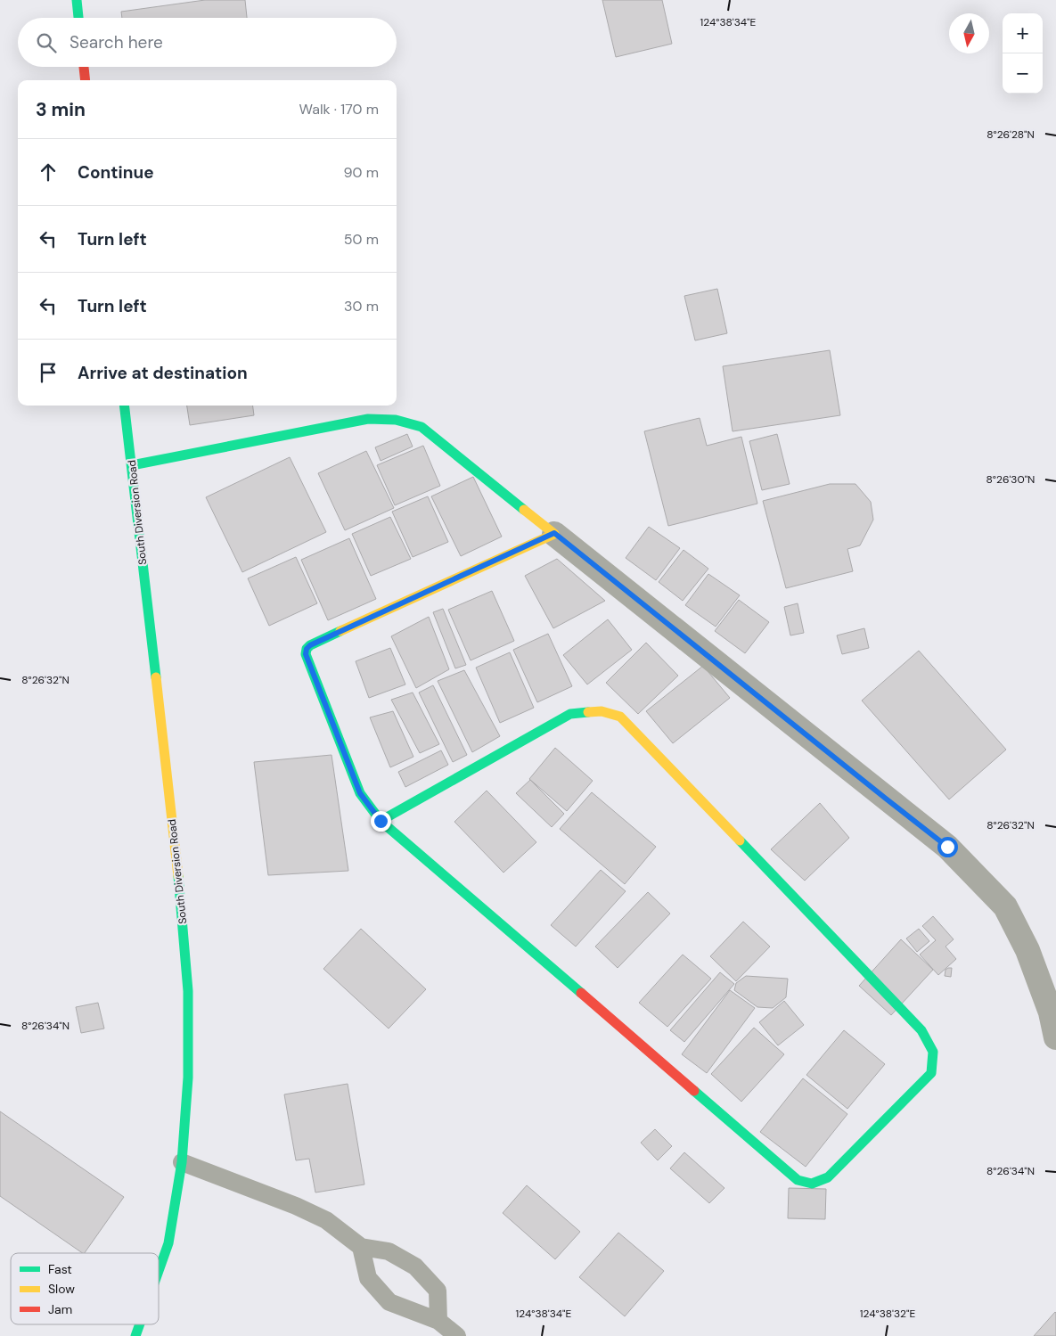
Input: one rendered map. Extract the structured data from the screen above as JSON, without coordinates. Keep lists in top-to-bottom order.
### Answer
{
  "streets": {
    "street": ["South Diversion Road"]
  },
  "legend": ["Fast", "Slow", "Jam"],
  "north": "bottom",
  "page": {
    "map_buttons": ["+", "−"],
    "search": "Search here",
    "heading": ["3 min", "Walk · 170 m"],
    "list": [
      ["Continue", "90 m"],
      ["Turn left", "50 m"],
      ["Turn left", "30 m"],
      "Arrive at destination"
    ]
  },
  "coordinates": [
    "124°38'34\"E",
    "8°26'28\"N",
    "8°26'30\"N",
    "8°26'32\"N",
    "8°26'34\"N",
    "124°38'32\"E"
  ]
}
